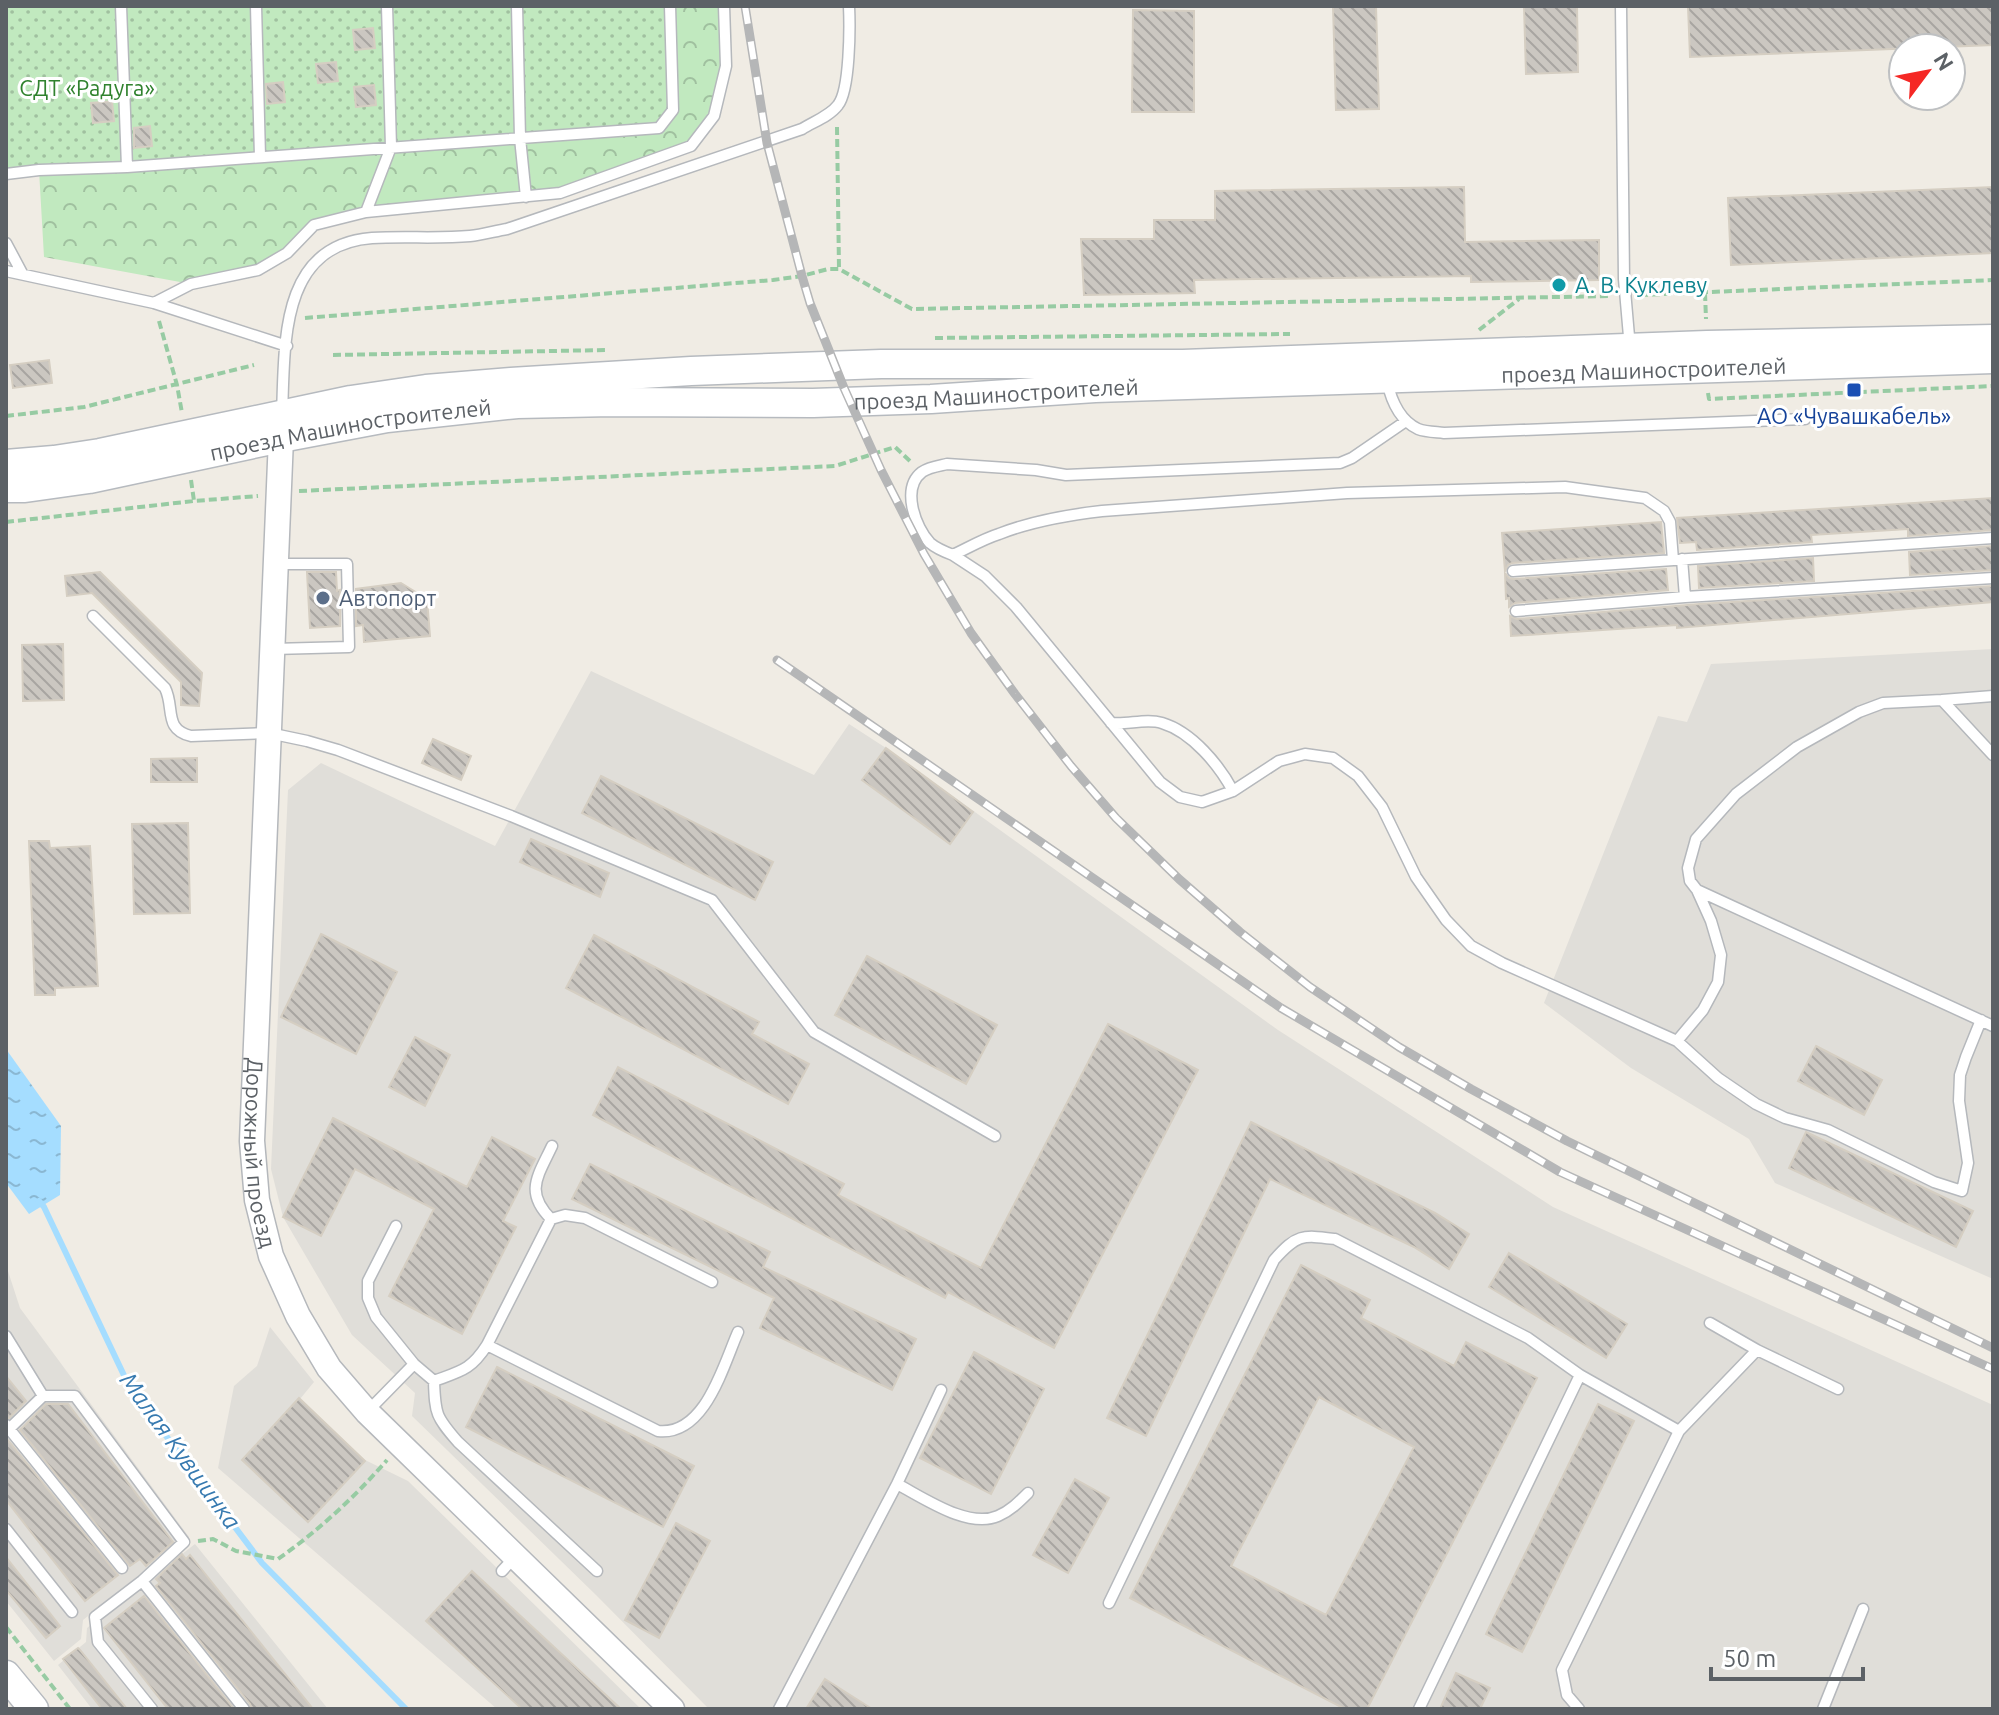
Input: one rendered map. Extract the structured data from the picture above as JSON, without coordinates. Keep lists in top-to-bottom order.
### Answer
{
  "streets": {
    "main road": ["проезд Машиностроителей"],
    "street": ["Дорожный проезд"]
  },
  "crossings": [
    ["проезд Машиностроителей", "Дорожный проезд"]
  ],
  "water": ["Малая Кувшинка"],
  "parks": ["СДТ «Радуга»"],
  "places": {
    "other": ["А. В. Куклеву", "Автопорт"],
    "transit": ["АО «Чувашкабель»"]
  },
  "scale_bar": "50 m",
  "north": "top right"
}
